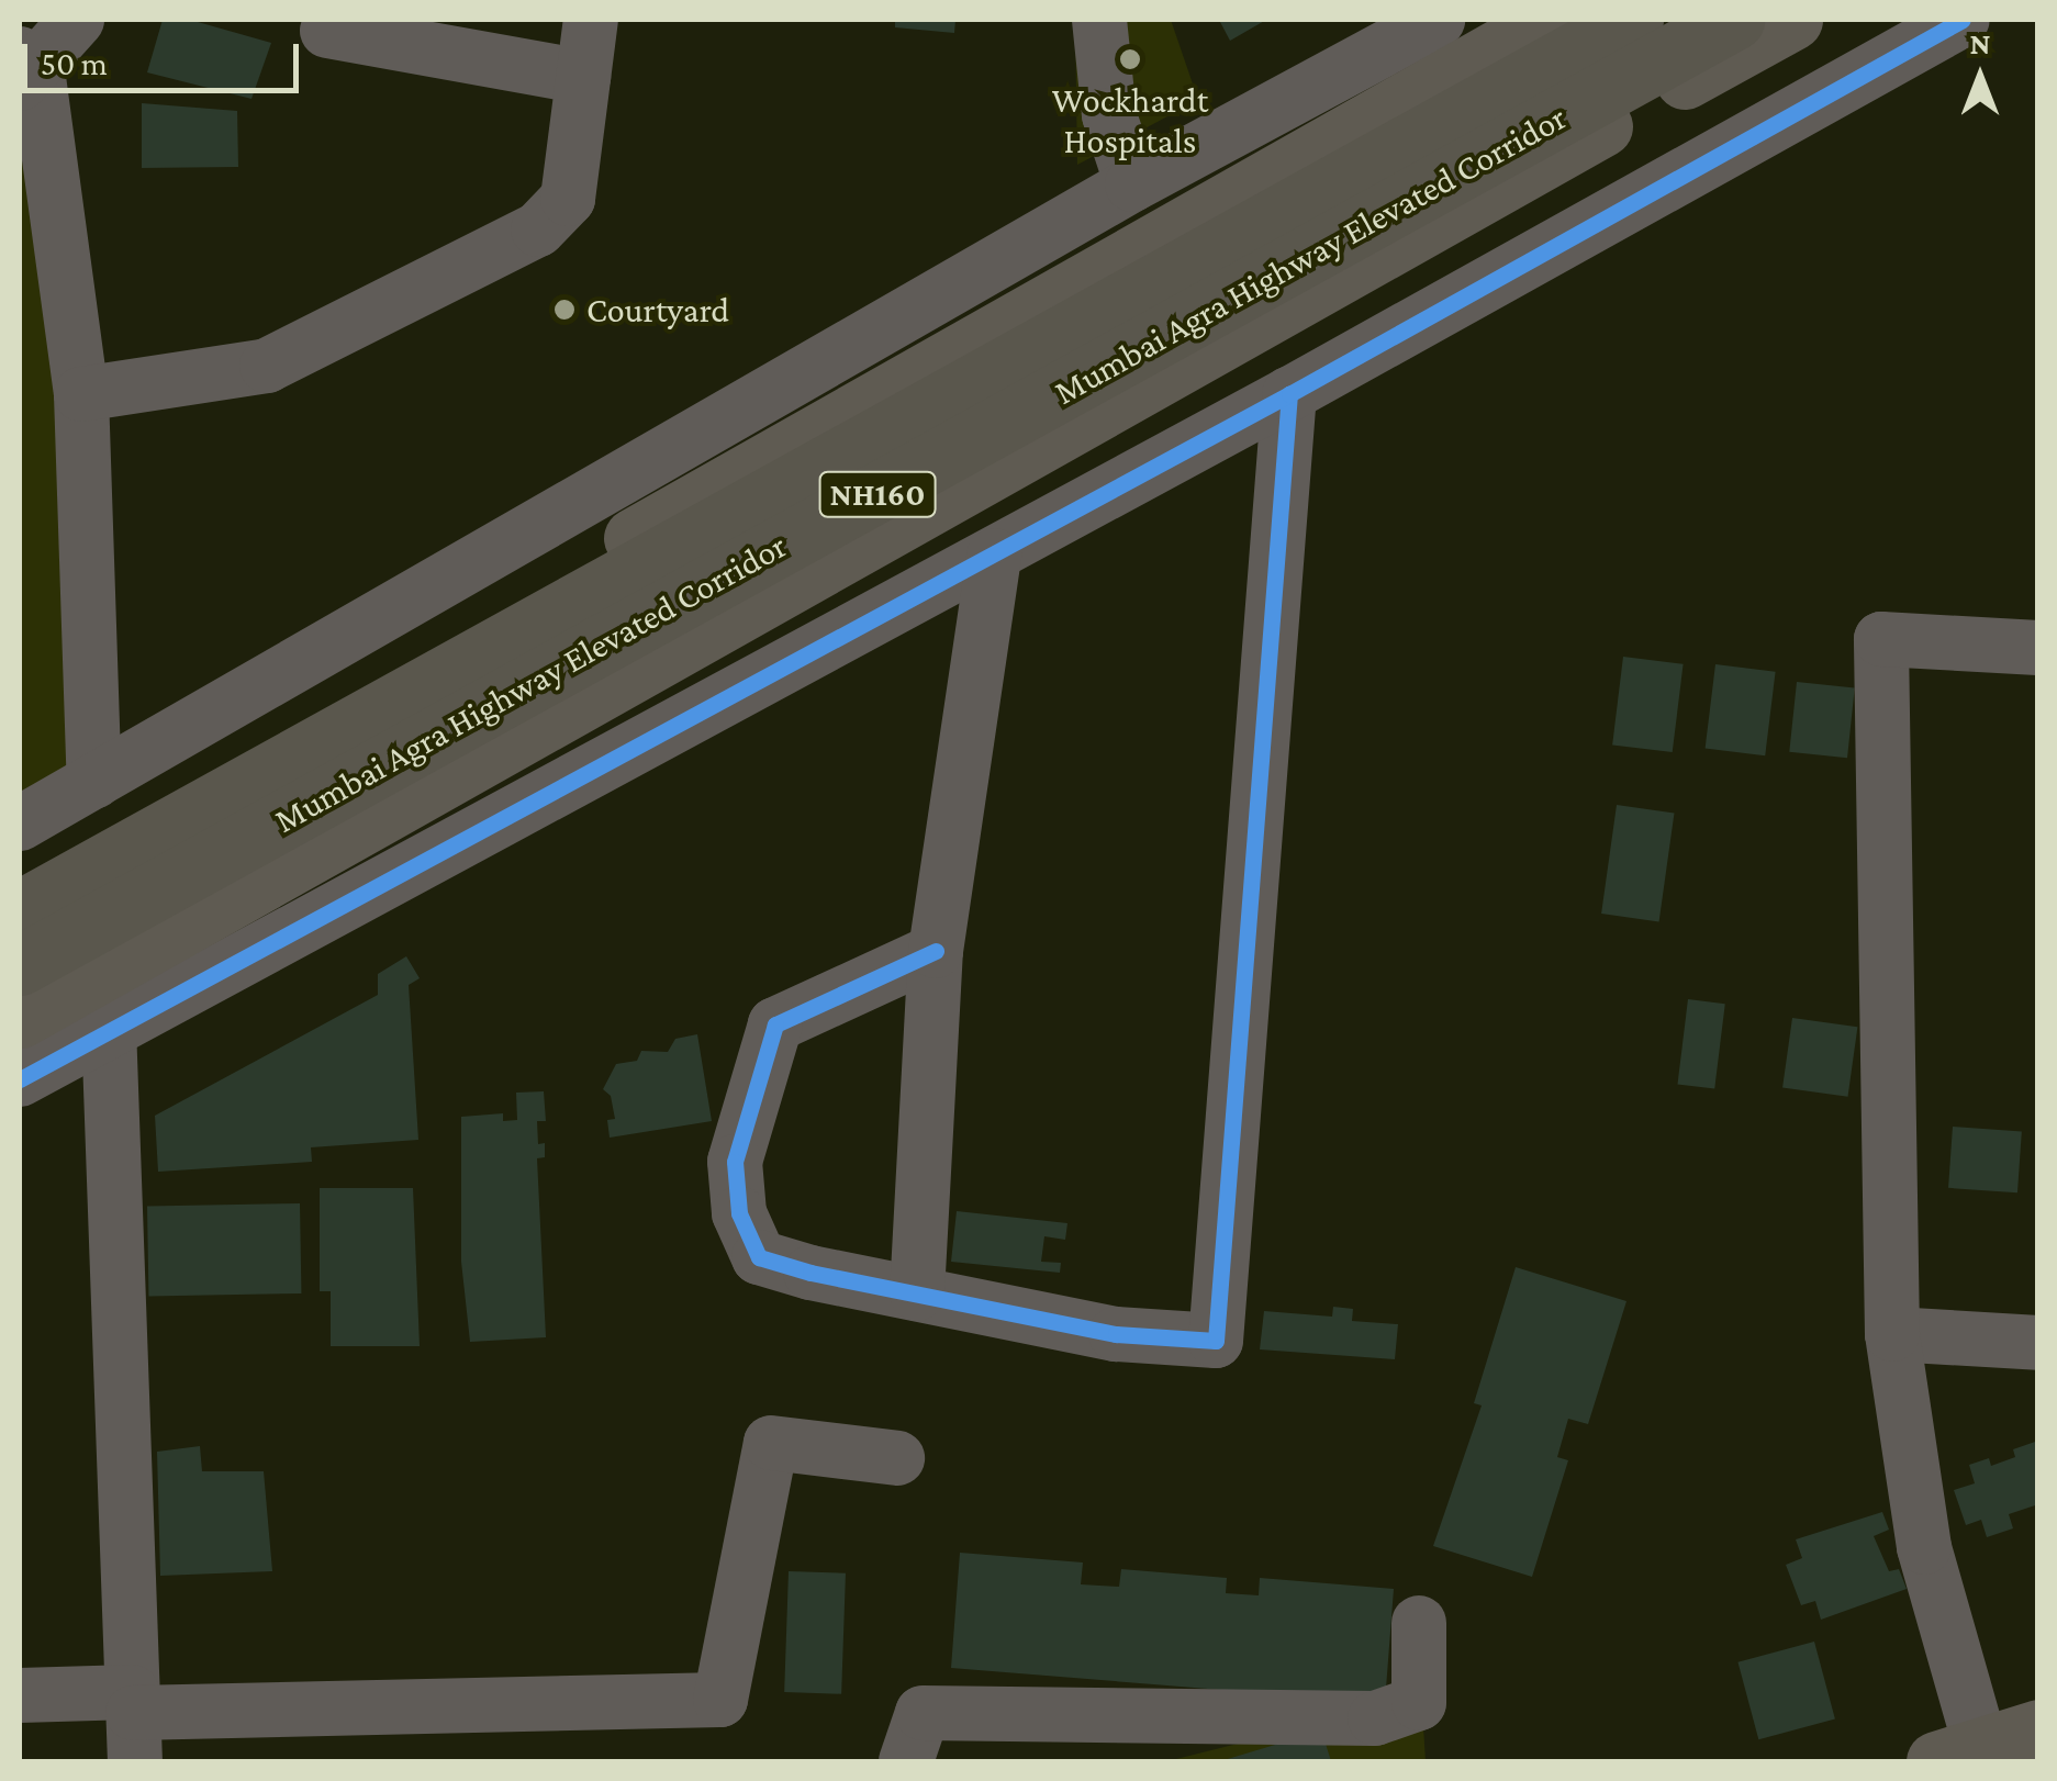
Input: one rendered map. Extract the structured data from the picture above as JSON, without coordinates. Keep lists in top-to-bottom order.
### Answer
{
  "streets": {
    "highway": ["Mumbai Agra Highway Elevated Corridor", "NH160"]
  },
  "places": ["Wockhardt Hospitals", "Courtyard"],
  "scale_bar": "50 m",
  "north": "top"
}
